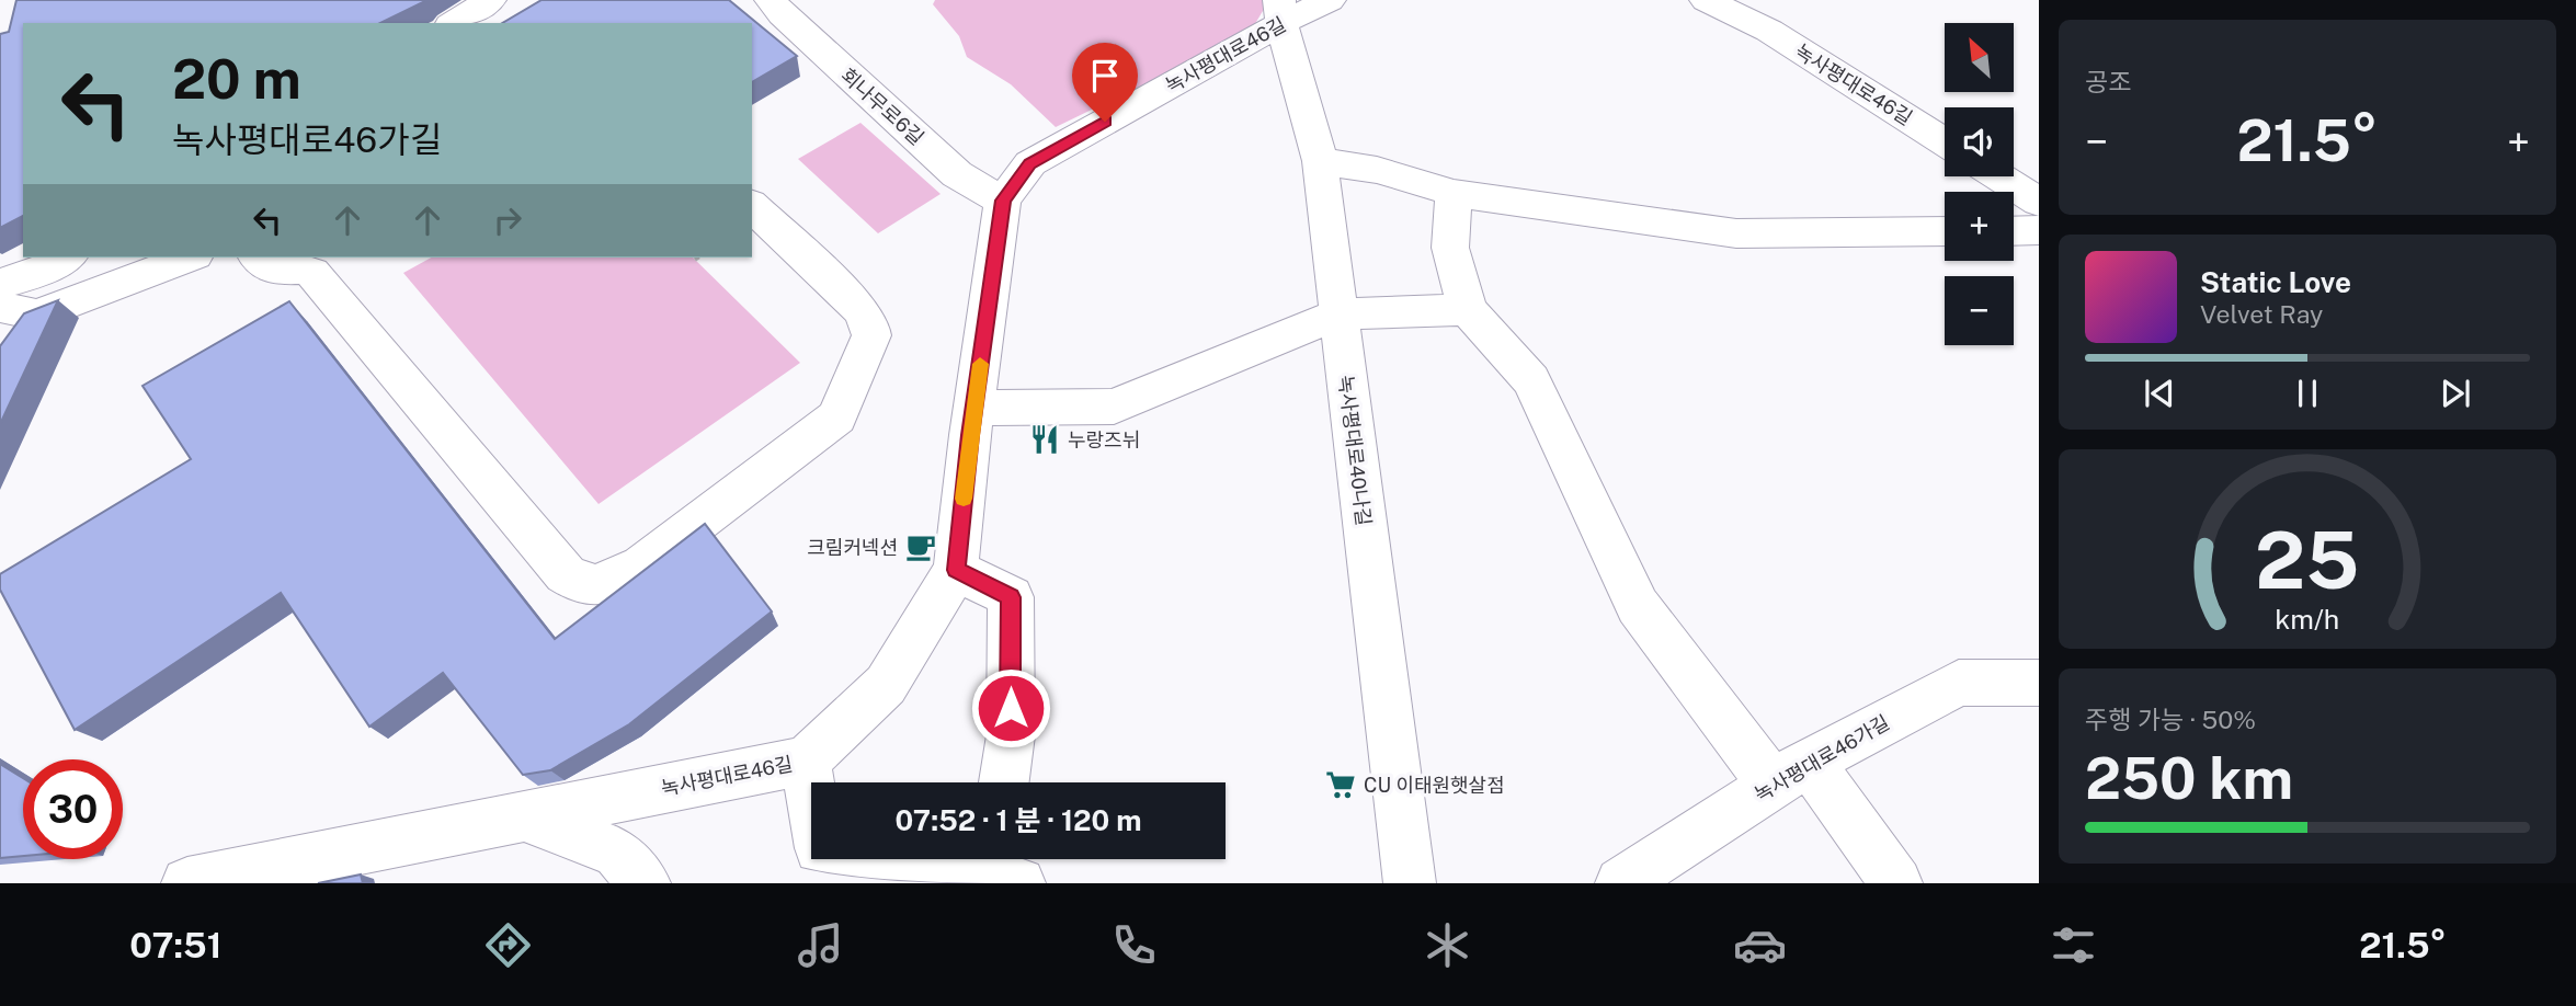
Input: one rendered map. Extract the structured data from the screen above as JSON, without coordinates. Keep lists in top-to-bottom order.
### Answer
{
  "streets": {
    "street": [
      "녹사평대로46길",
      "회나무로6길",
      "녹사평대로40나길",
      "녹사평대로46가길"
    ]
  },
  "crossings": [
    ["녹사평대로46길", "회나무로6길"],
    ["녹사평대로46길", "녹사평대로40나길"]
  ],
  "places": {
    "restaurant": ["누랑즈뉘"],
    "cafe": ["크림커넥션"],
    "supermarket": ["CU 이태원햇살점"]
  },
  "north": "top left",
  "page": {
    "tile": [
      "공조",
      ["주행 가능 · 50%", "250 km"]
    ],
    "map_buttons": ["+", "−"],
    "turn": ["20 m", "녹사평대로46가길"],
    "heat": ["−", "21.5°", "+"],
    "song": ["Static Love", "Velvet Ray"],
    "limit": "30",
    "trip": "07:52 · 1 분 · 120 m",
    "tabs": ["07:51", "21.5°"],
    "gauge": ["25", "km/h"]
  }
}
